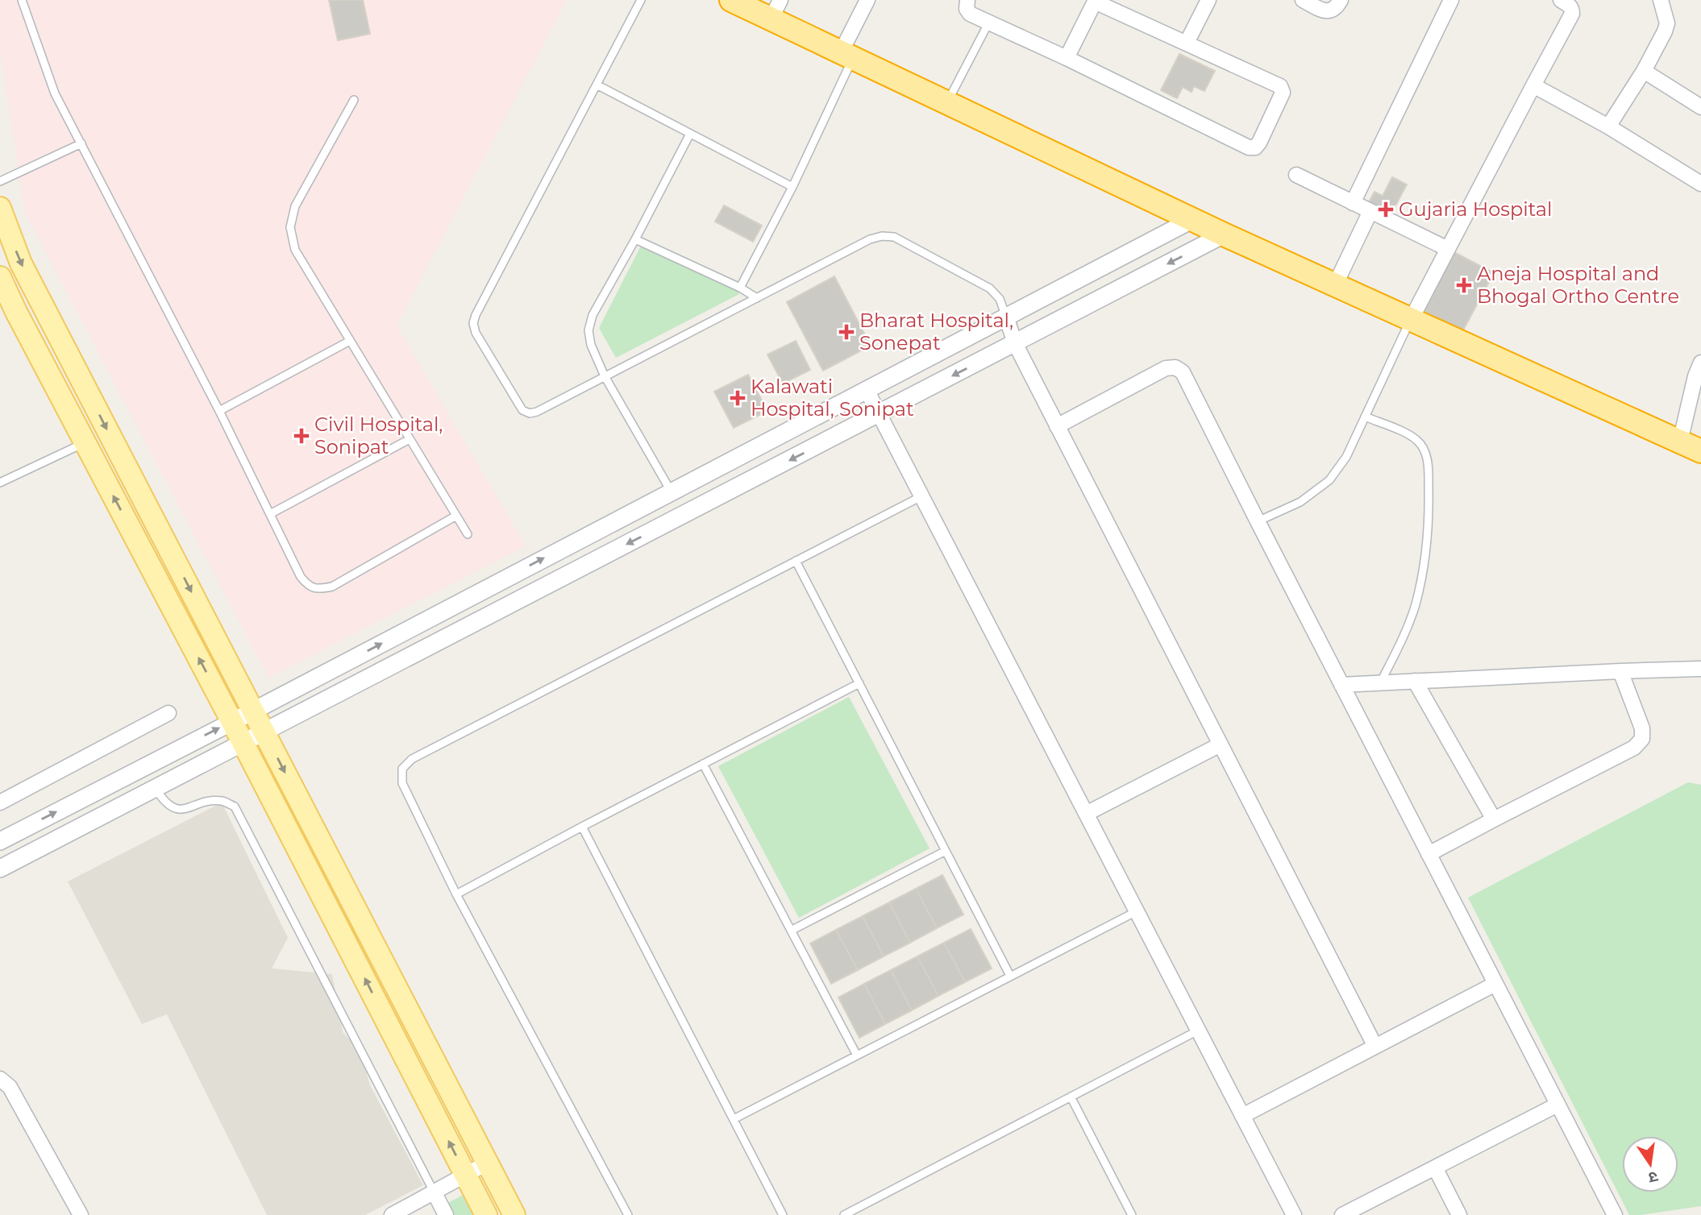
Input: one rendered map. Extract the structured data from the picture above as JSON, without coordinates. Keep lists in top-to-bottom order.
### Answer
{
  "places": {
    "health": [
      "Gujaria Hospital",
      "Aneja Hospital and Bhogal Ortho Centre",
      "Bharat Hospital, Sonepat",
      "Kalawati Hospital, Sonipat",
      "Civil Hospital, Sonipat"
    ]
  },
  "north": "bottom"
}
